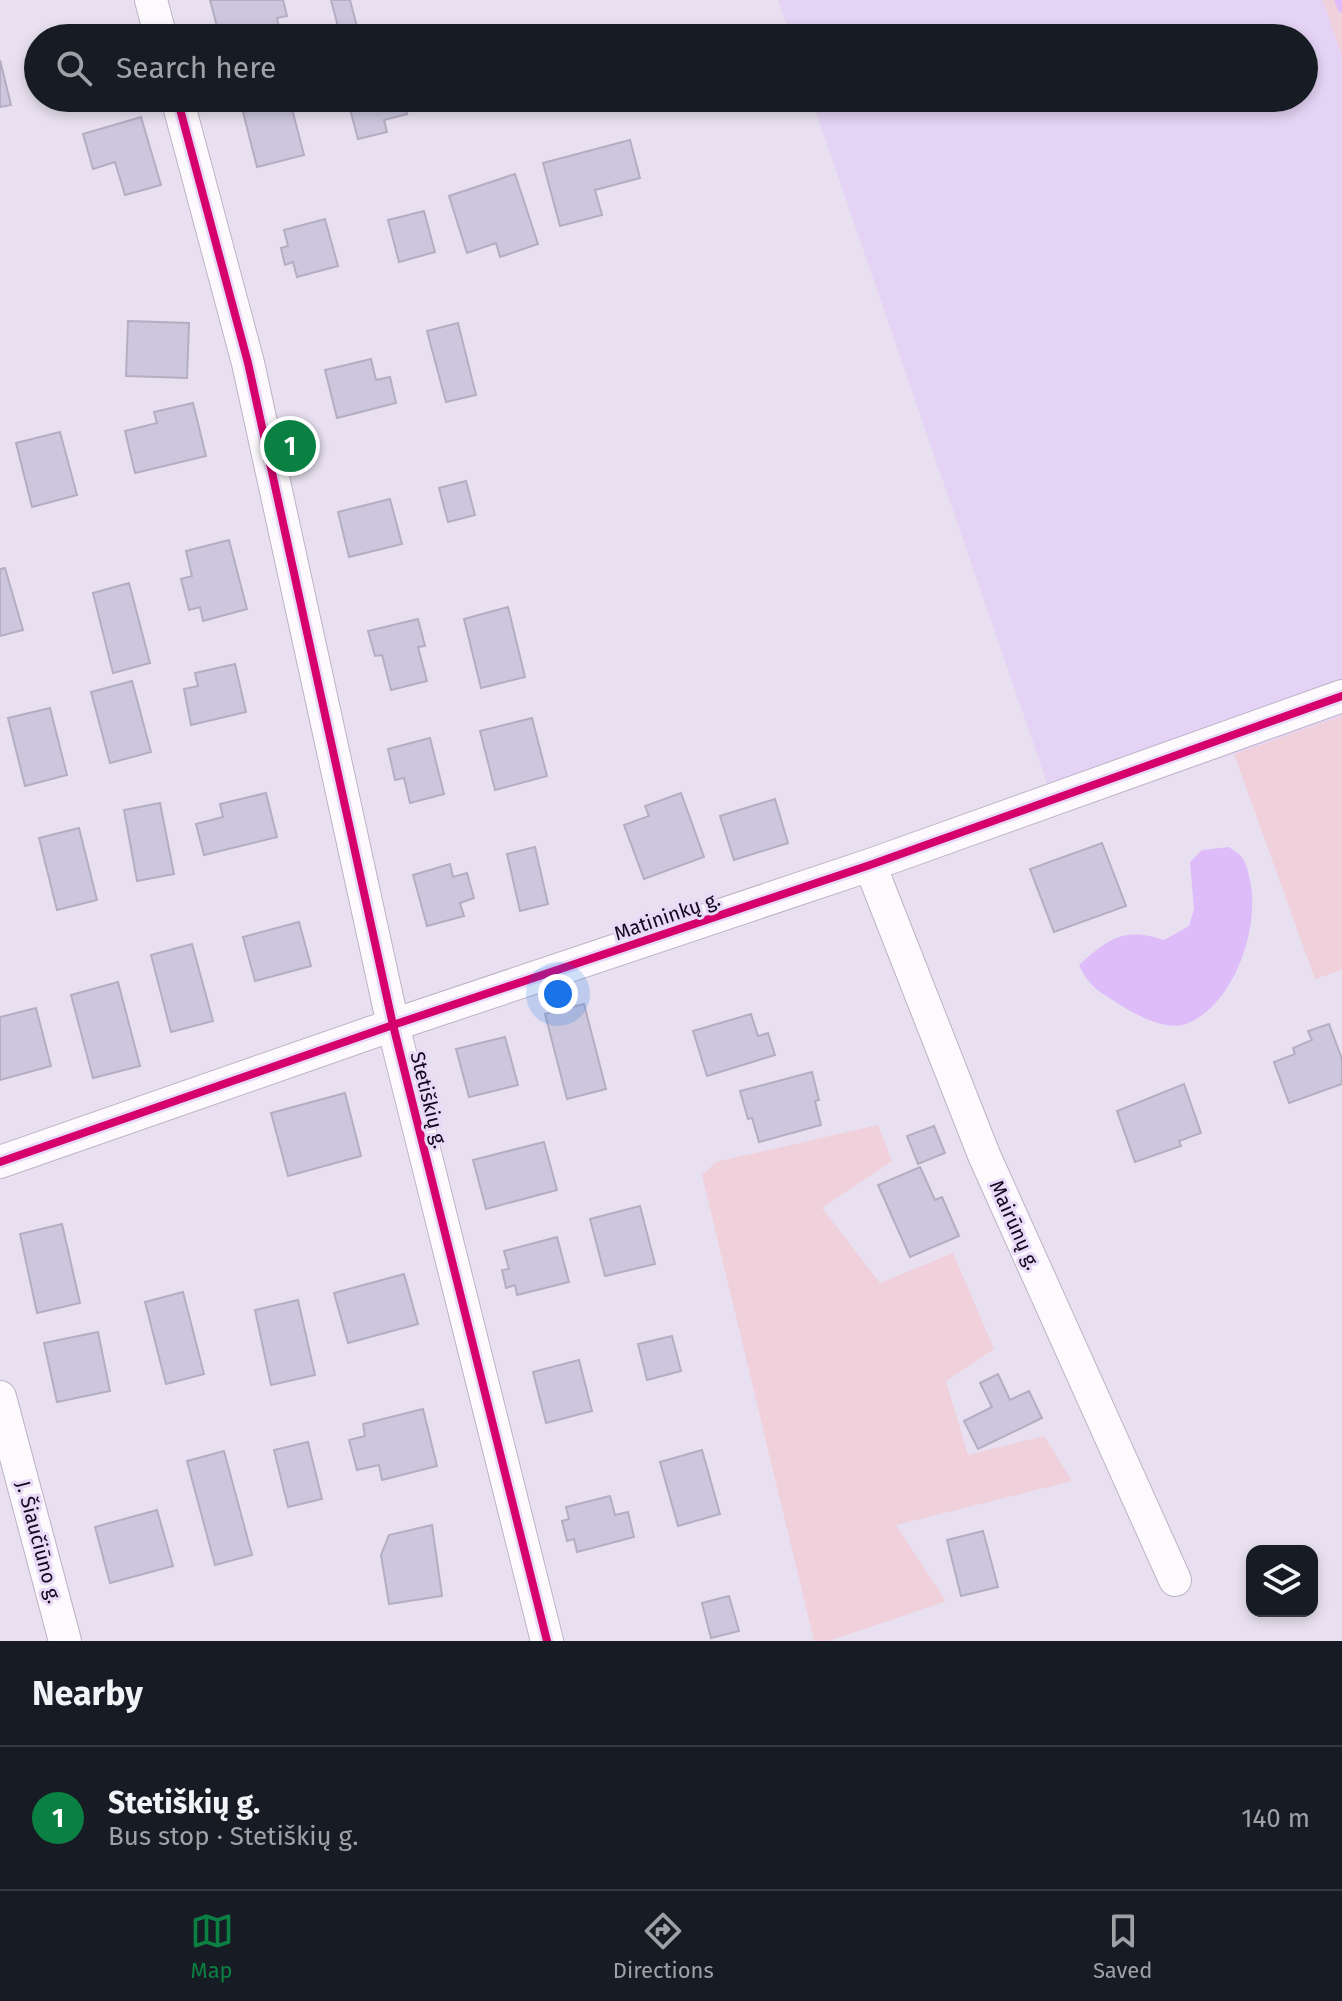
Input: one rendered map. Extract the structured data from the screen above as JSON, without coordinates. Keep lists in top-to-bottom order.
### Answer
{
  "streets": {
    "street": [
      "Matininkų g.",
      "Stetiškių g.",
      "Mairūnų g.",
      "J. Šiaučiūno g."
    ]
  },
  "crossings": [
    ["Matininkų g.", "Stetiškių g."],
    ["Matininkų g.", "Mairūnų g."]
  ],
  "page": {
    "search": "Search here",
    "pins": "1",
    "heading": "Nearby",
    "list": [
      {
        "mark": "1",
        "name": "Stetiškių g.",
        "note": "Bus stop · Stetiškių g.",
        "value": "140 m"
      }
    ],
    "nav": ["Map", "Directions", "Saved"]
  }
}
